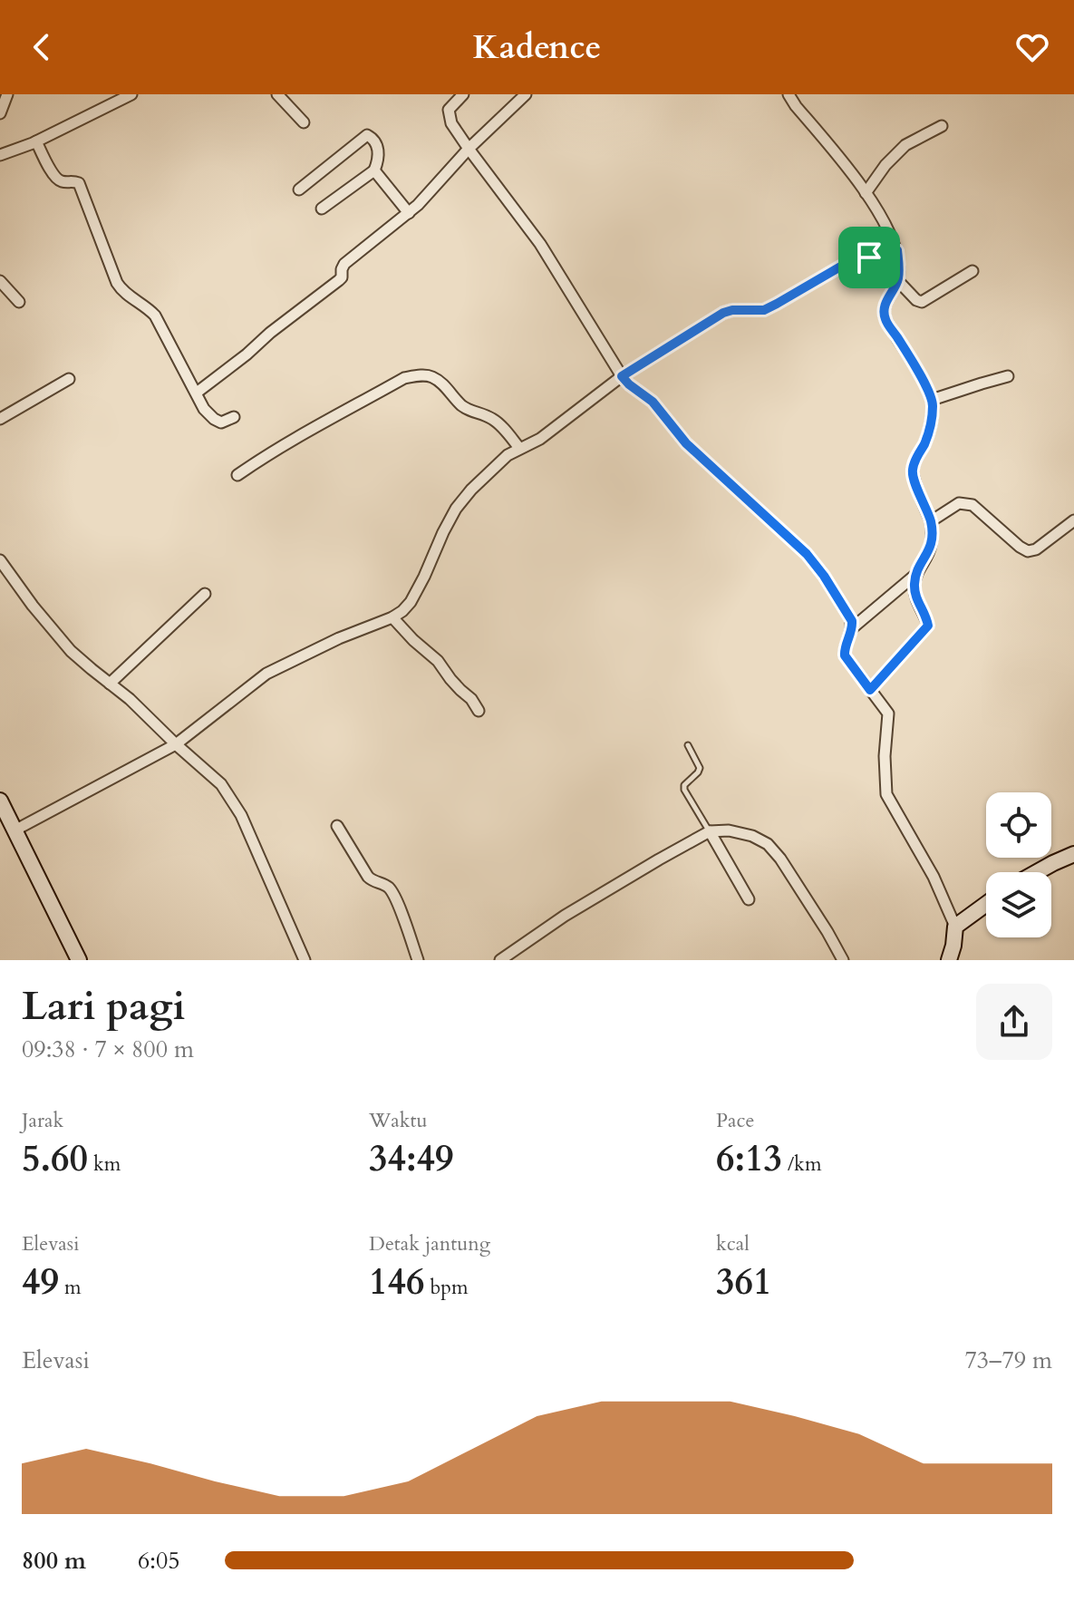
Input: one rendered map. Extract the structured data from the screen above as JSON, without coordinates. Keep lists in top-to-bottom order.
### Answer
{
  "page": {
    "header": "Kadence",
    "heading": ["Lari pagi", "09:38 · 7 × 800 m"],
    "stats": [
      ["Jarak", "5.60 km"],
      ["Waktu", "34:49"],
      ["Pace", "6:13 /km"],
      ["Elevasi", "49 m"],
      ["Detak jantung", "146 bpm"],
      ["kcal", "361"]
    ],
    "chart": ["Elevasi", "73–79 m"],
    "list": [
      {
        "name": "800 m",
        "note": "6:05"
      }
    ]
  }
}
